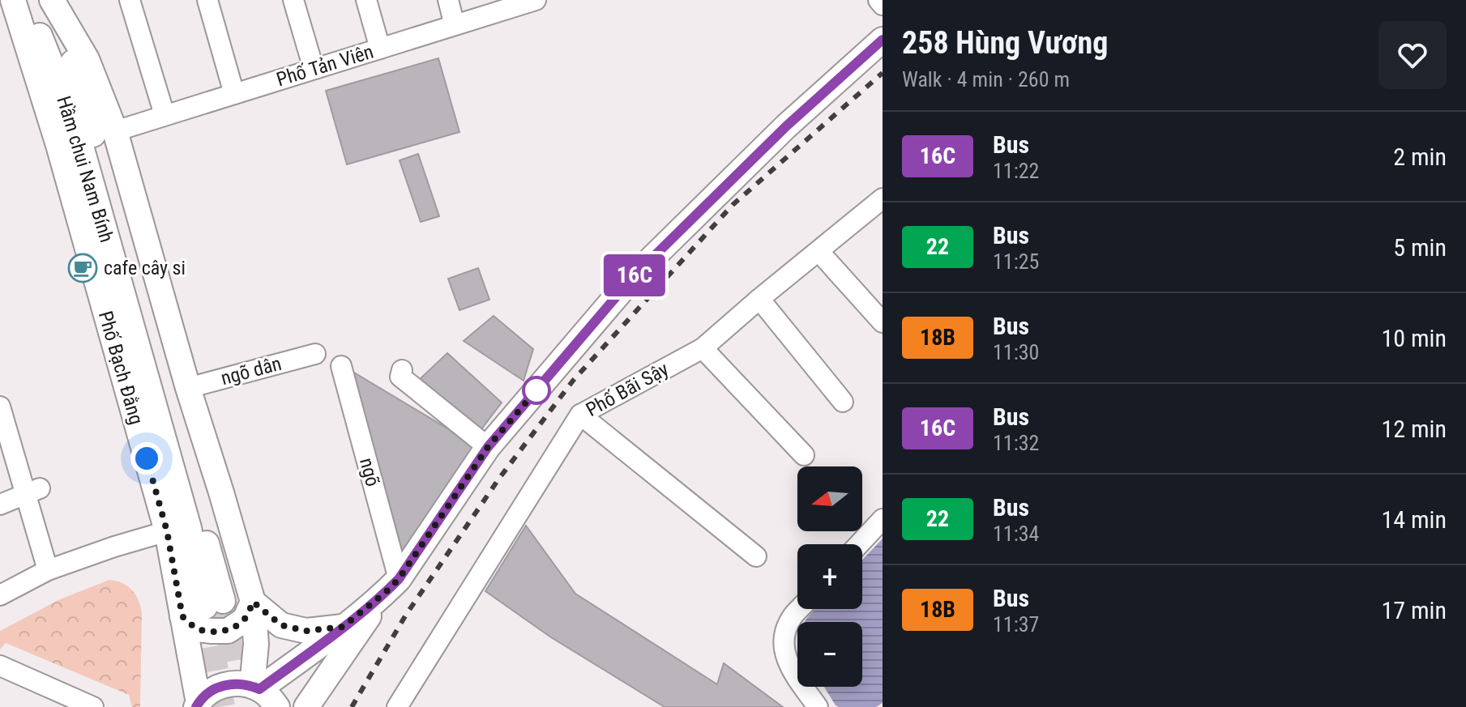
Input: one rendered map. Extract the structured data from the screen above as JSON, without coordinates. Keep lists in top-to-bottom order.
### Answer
{
  "streets": {
    "main road": ["Hầm chui Nam Bính", "Phố Bạch Đằng"],
    "street": [
      "Phố Tản Viên",
      "ngõ dân",
      "Phố Bãi Sậy",
      "ngõ"
    ]
  },
  "places": {
    "cafe": ["cafe cây si"]
  },
  "lines": ["bus line 16C"],
  "north": "left",
  "page": {
    "on_map": "16C",
    "heading": ["258 Hùng Vương", "Walk · 4 min · 260 m"],
    "list": [
      {
        "mark": "16C",
        "name": "Bus",
        "note": "11:22",
        "value": "2 min"
      },
      {
        "mark": "22",
        "name": "Bus",
        "note": "11:25",
        "value": "5 min"
      },
      {
        "mark": "18B",
        "name": "Bus",
        "note": "11:30",
        "value": "10 min"
      },
      {
        "mark": "16C",
        "name": "Bus",
        "note": "11:32",
        "value": "12 min"
      },
      {
        "mark": "22",
        "name": "Bus",
        "note": "11:34",
        "value": "14 min"
      },
      {
        "mark": "18B",
        "name": "Bus",
        "note": "11:37",
        "value": "17 min"
      }
    ],
    "map_buttons": ["+", "−"]
  }
}
